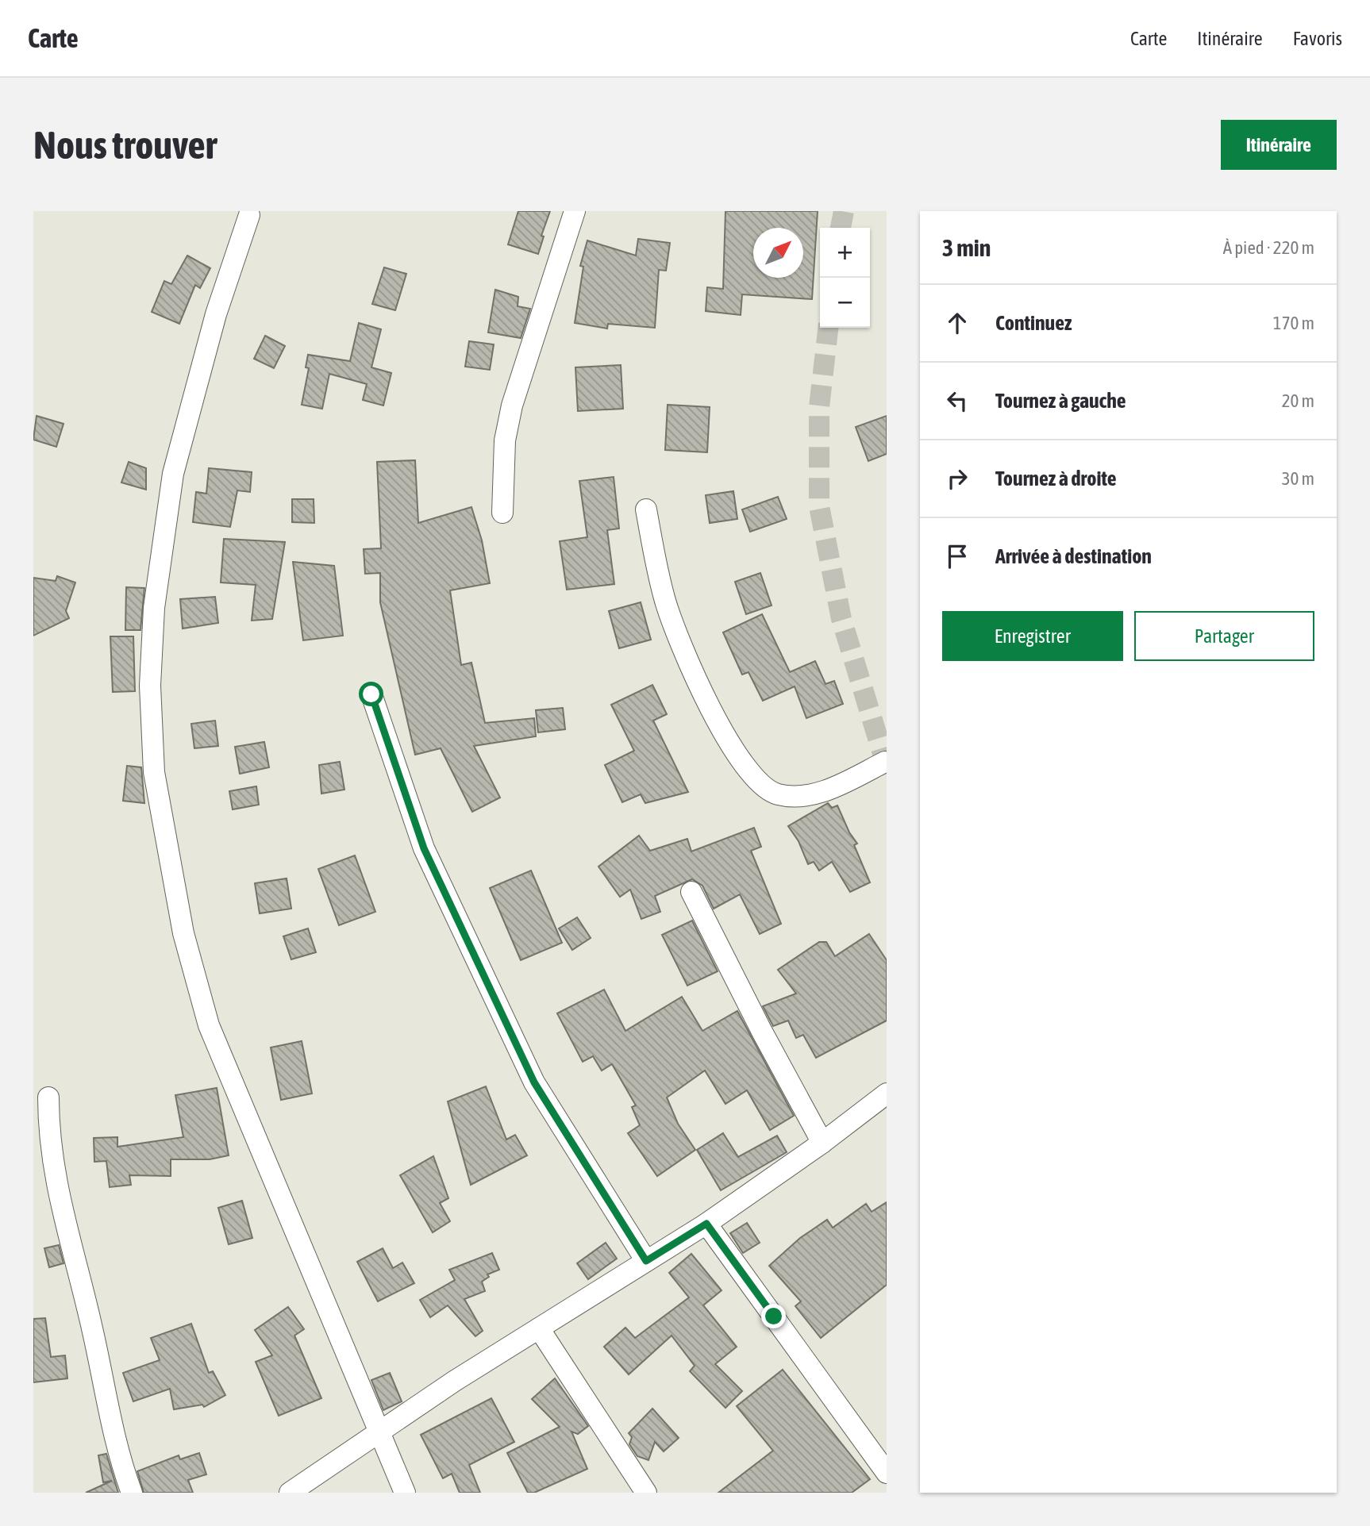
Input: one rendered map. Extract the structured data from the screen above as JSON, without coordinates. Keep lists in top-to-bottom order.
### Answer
{
  "north": "top right",
  "page": {
    "header": "Carte",
    "nav": ["Carte", "Itinéraire", "Favoris"],
    "buttons": [
      "Itinéraire",
      ["Enregistrer", "Partager"]
    ],
    "title": "Nous trouver",
    "heading": ["3 min", "À pied · 220 m"],
    "map_buttons": ["+", "−"],
    "list": [
      ["Continuez", "170 m"],
      ["Tournez à gauche", "20 m"],
      ["Tournez à droite", "30 m"],
      "Arrivée à destination"
    ]
  }
}
